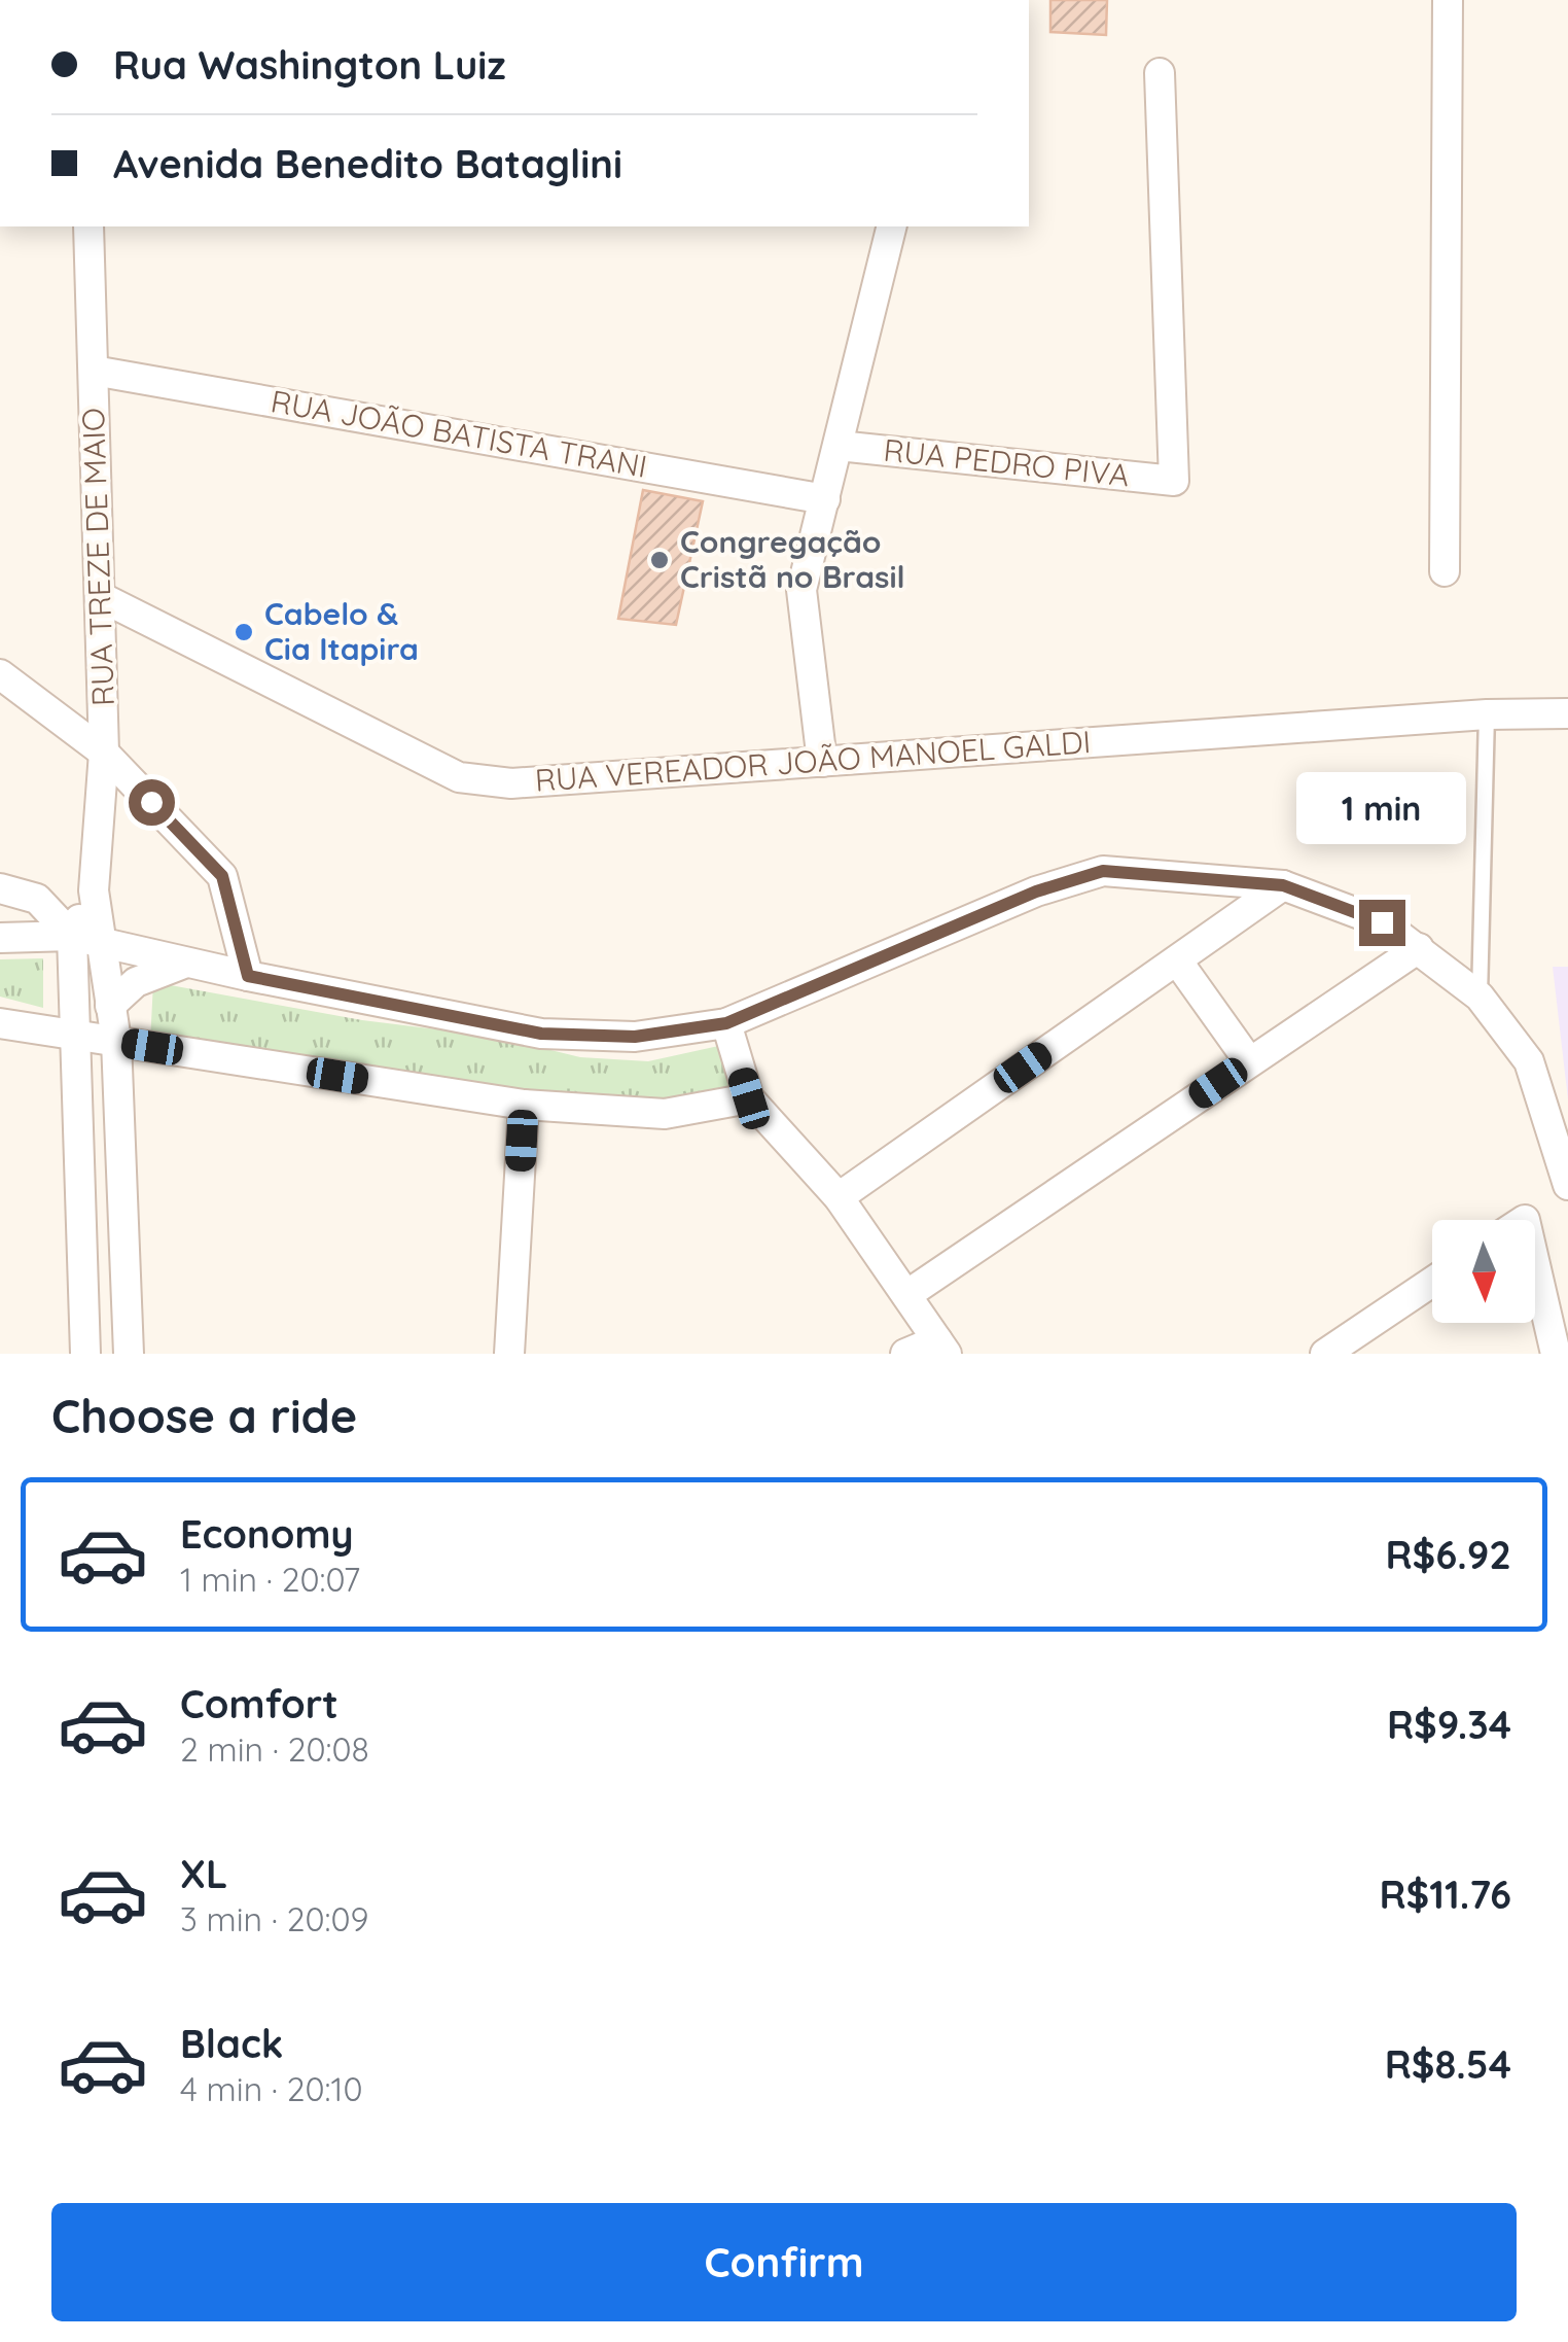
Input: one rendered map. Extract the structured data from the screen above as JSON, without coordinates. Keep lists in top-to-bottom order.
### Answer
{
  "streets": {
    "street": [
      "RUA JOÃO BATISTA TRANI",
      "RUA PEDRO PIVA",
      "RUA TREZE DE MAIO",
      "RUA VEREADOR JOÃO MANOEL GALDI"
    ]
  },
  "crossings": [
    ["RUA JOÃO BATISTA TRANI", "RUA TREZE DE MAIO"],
    ["RUA TREZE DE MAIO", "RUA VEREADOR JOÃO MANOEL GALDI"]
  ],
  "places": ["Congregação Cristã no Brasil", "Cabelo & Cia Itapira"],
  "north": "bottom",
  "page": {
    "banner": ["Rua Washington Luiz", "Avenida Benedito Bataglini"],
    "bubble": "1 min",
    "heading": "Choose a ride",
    "list": [
      {
        "name": "Economy",
        "note": "1 min · 20:07",
        "value": "R$6.92"
      },
      {
        "name": "Comfort",
        "note": "2 min · 20:08",
        "value": "R$9.34"
      },
      {
        "name": "XL",
        "note": "3 min · 20:09",
        "value": "R$11.76"
      },
      {
        "name": "Black",
        "note": "4 min · 20:10",
        "value": "R$8.54"
      }
    ],
    "buttons": "Confirm"
  }
}
